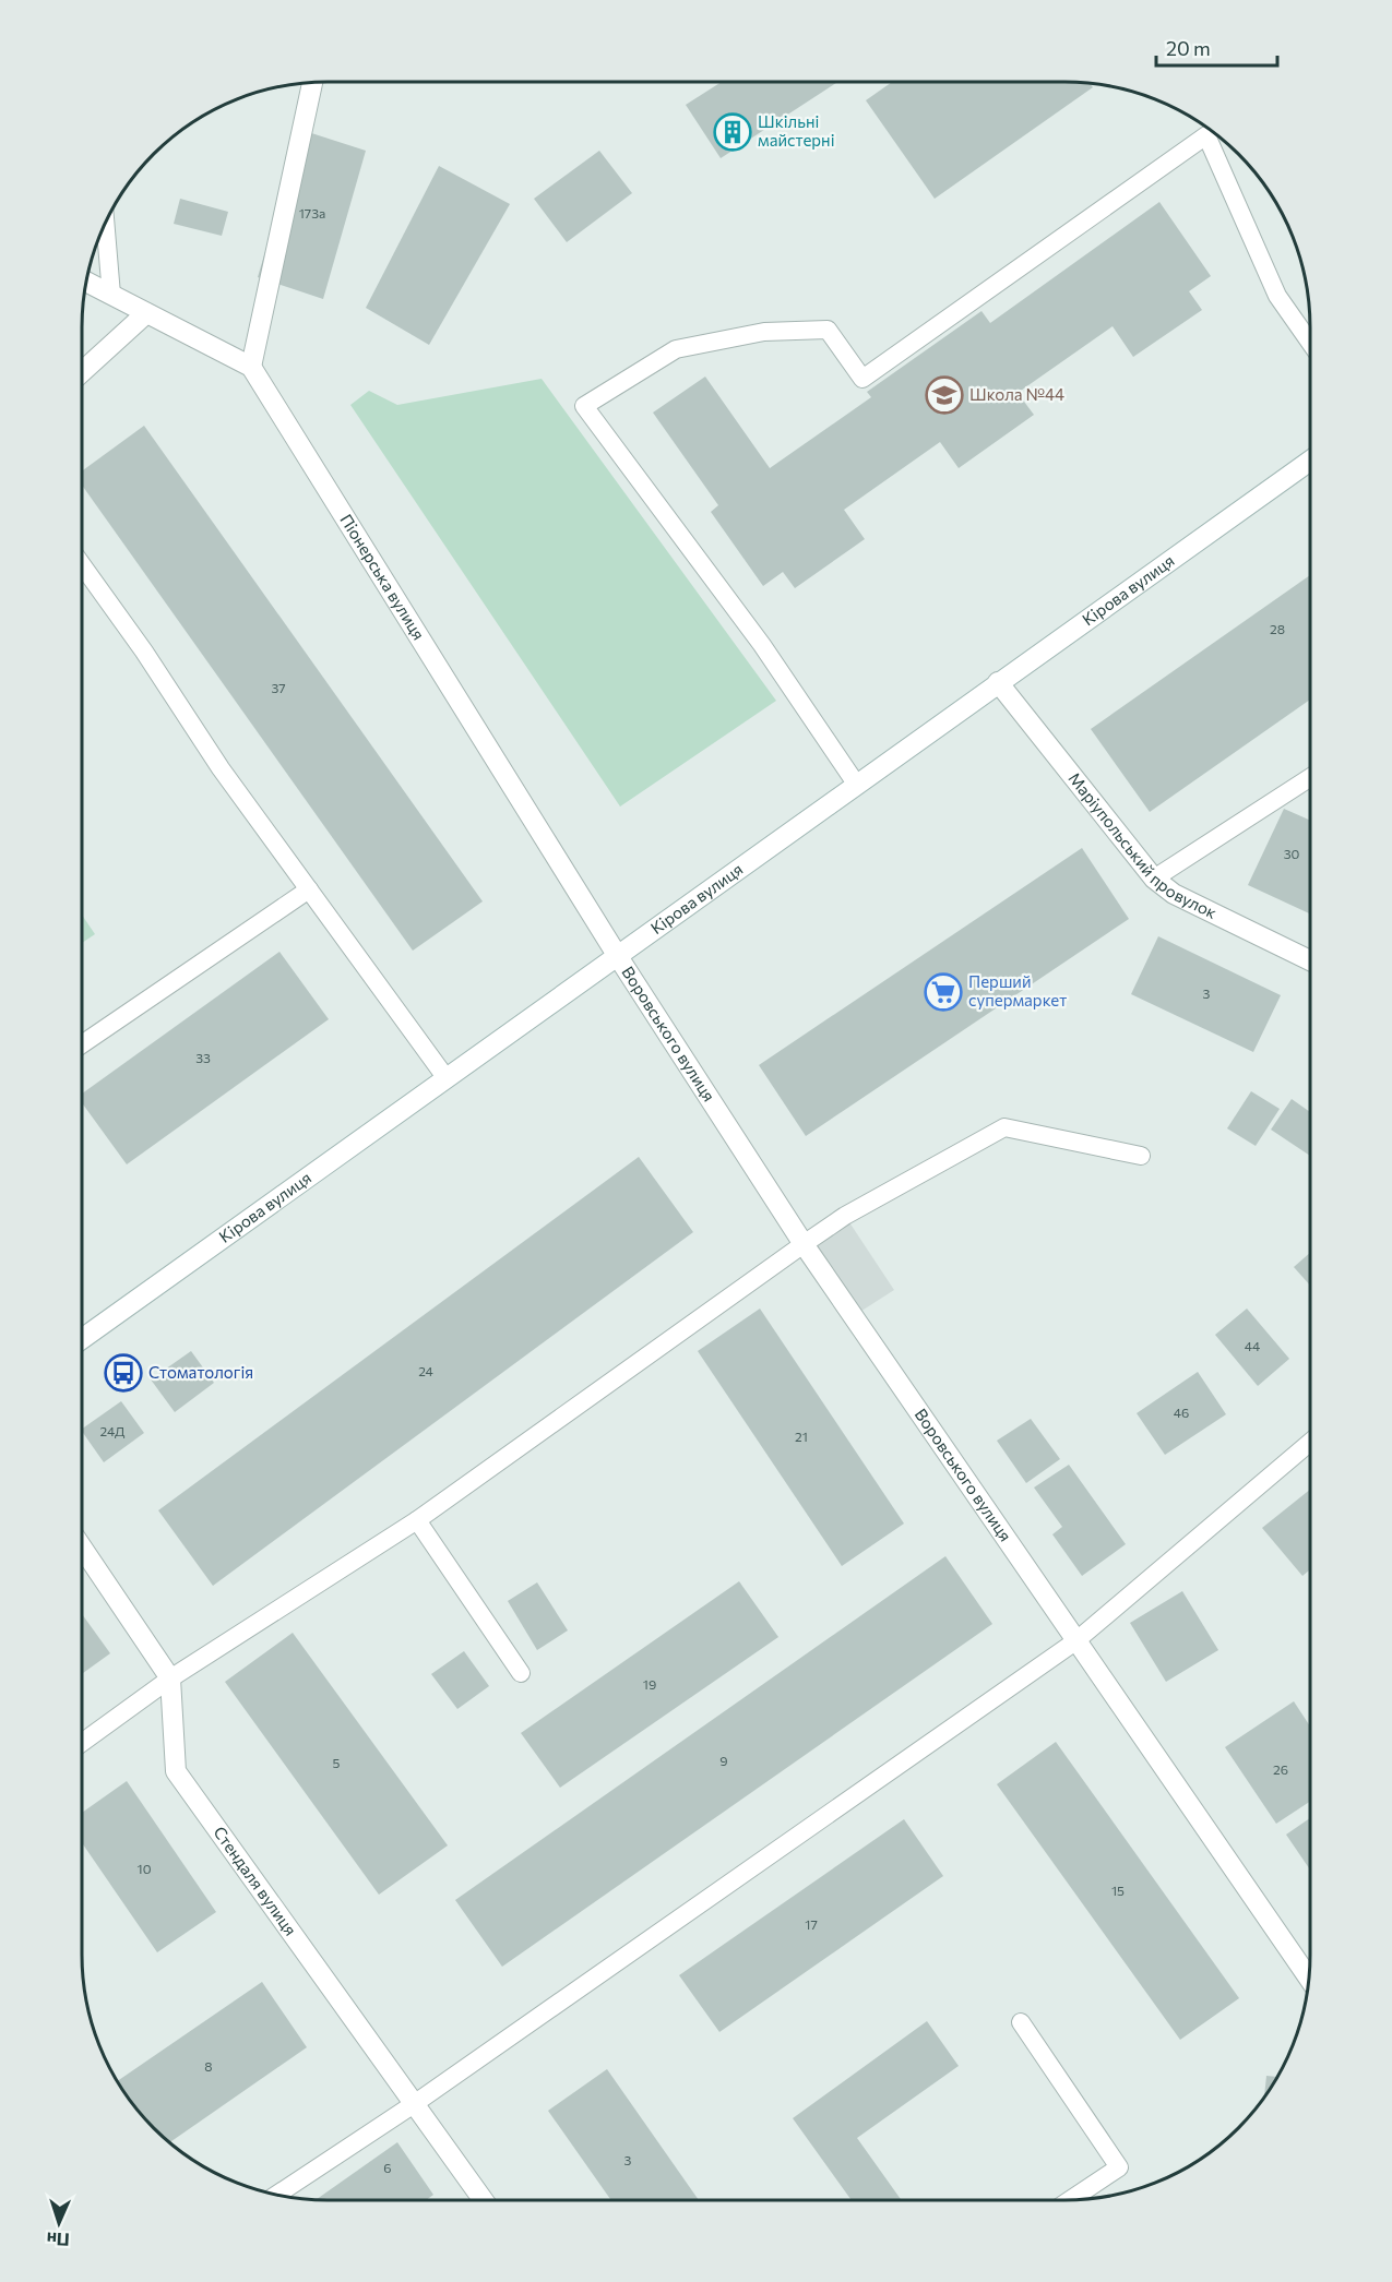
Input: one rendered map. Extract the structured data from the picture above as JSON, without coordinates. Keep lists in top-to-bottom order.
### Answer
{
  "streets": {
    "street": [
      "Піонерська вулиця",
      "Кірова вулиця",
      "Маріупольський провулок",
      "Воровського вулиця",
      "Стендаля вулиця"
    ]
  },
  "crossings": [
    ["Піонерська вулиця", "Кірова вулиця"],
    ["Піонерська вулиця", "Воровського вулиця"],
    ["Кірова вулиця", "Маріупольський провулок"],
    ["Кірова вулиця", "Воровського вулиця"]
  ],
  "places": {
    "building": ["Шкільні майстерні"],
    "school or university": ["Школа №44"],
    "supermarket": ["Перший супермаркет"],
    "bus stop": ["Стоматологія"]
  },
  "house_numbers": [
    "173а",
    "28",
    "37",
    "30",
    "3",
    "33",
    "44",
    "24",
    "46",
    "24Д",
    "21",
    "19",
    "9",
    "5",
    "26",
    "10",
    "15",
    "17",
    "8",
    "3",
    "6"
  ],
  "scale_bar": "20 m",
  "north": "bottom"
}
